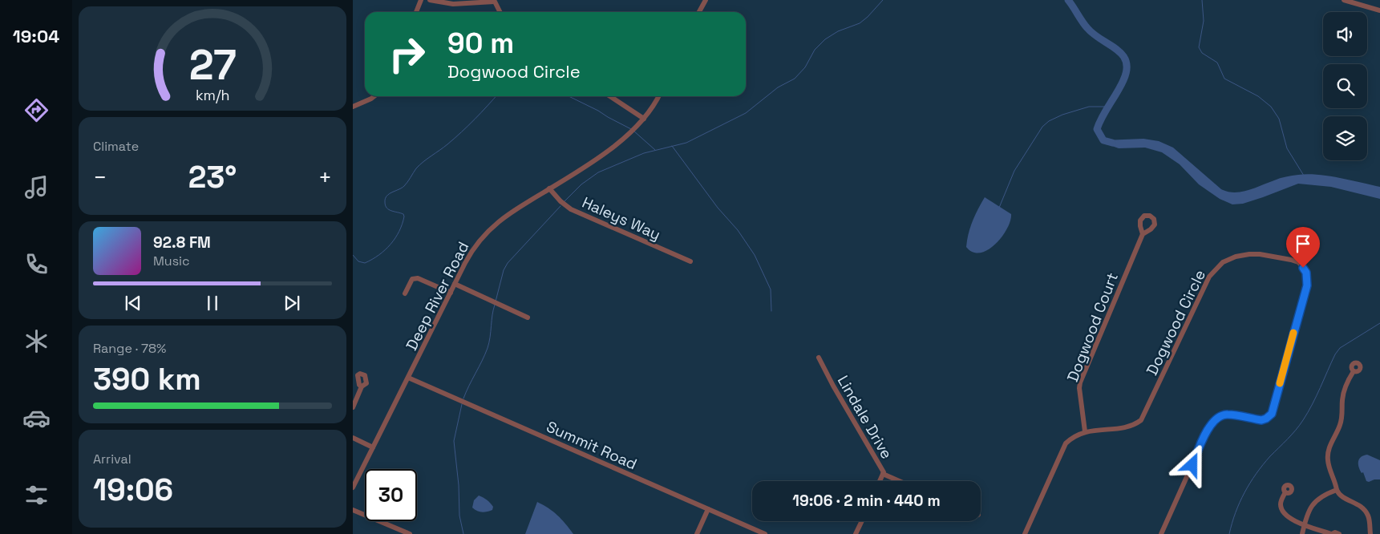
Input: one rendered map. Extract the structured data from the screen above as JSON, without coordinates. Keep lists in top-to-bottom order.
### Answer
{
  "streets": {
    "street": [
      "Haleys Way",
      "Deep River Road",
      "Dogwood Circle",
      "Dogwood Court",
      "Lindale Drive",
      "Summit Road"
    ]
  },
  "crossings": [
    ["Haleys Way", "Deep River Road"],
    ["Deep River Road", "Summit Road"],
    ["Dogwood Circle", "Dogwood Court"]
  ],
  "page": {
    "tabs": "19:04",
    "turn": ["90 m", "Dogwood Circle"],
    "tile": [
      "Climate",
      ["Range · 78%", "390 km"],
      ["Arrival", "19:06"]
    ],
    "heat": ["−", "23°", "+"],
    "song": ["92.8 FM", "Music"],
    "limit": "30",
    "trip": "19:06 · 2 min · 440 m",
    "gauge": ["27", "km/h"]
  }
}
